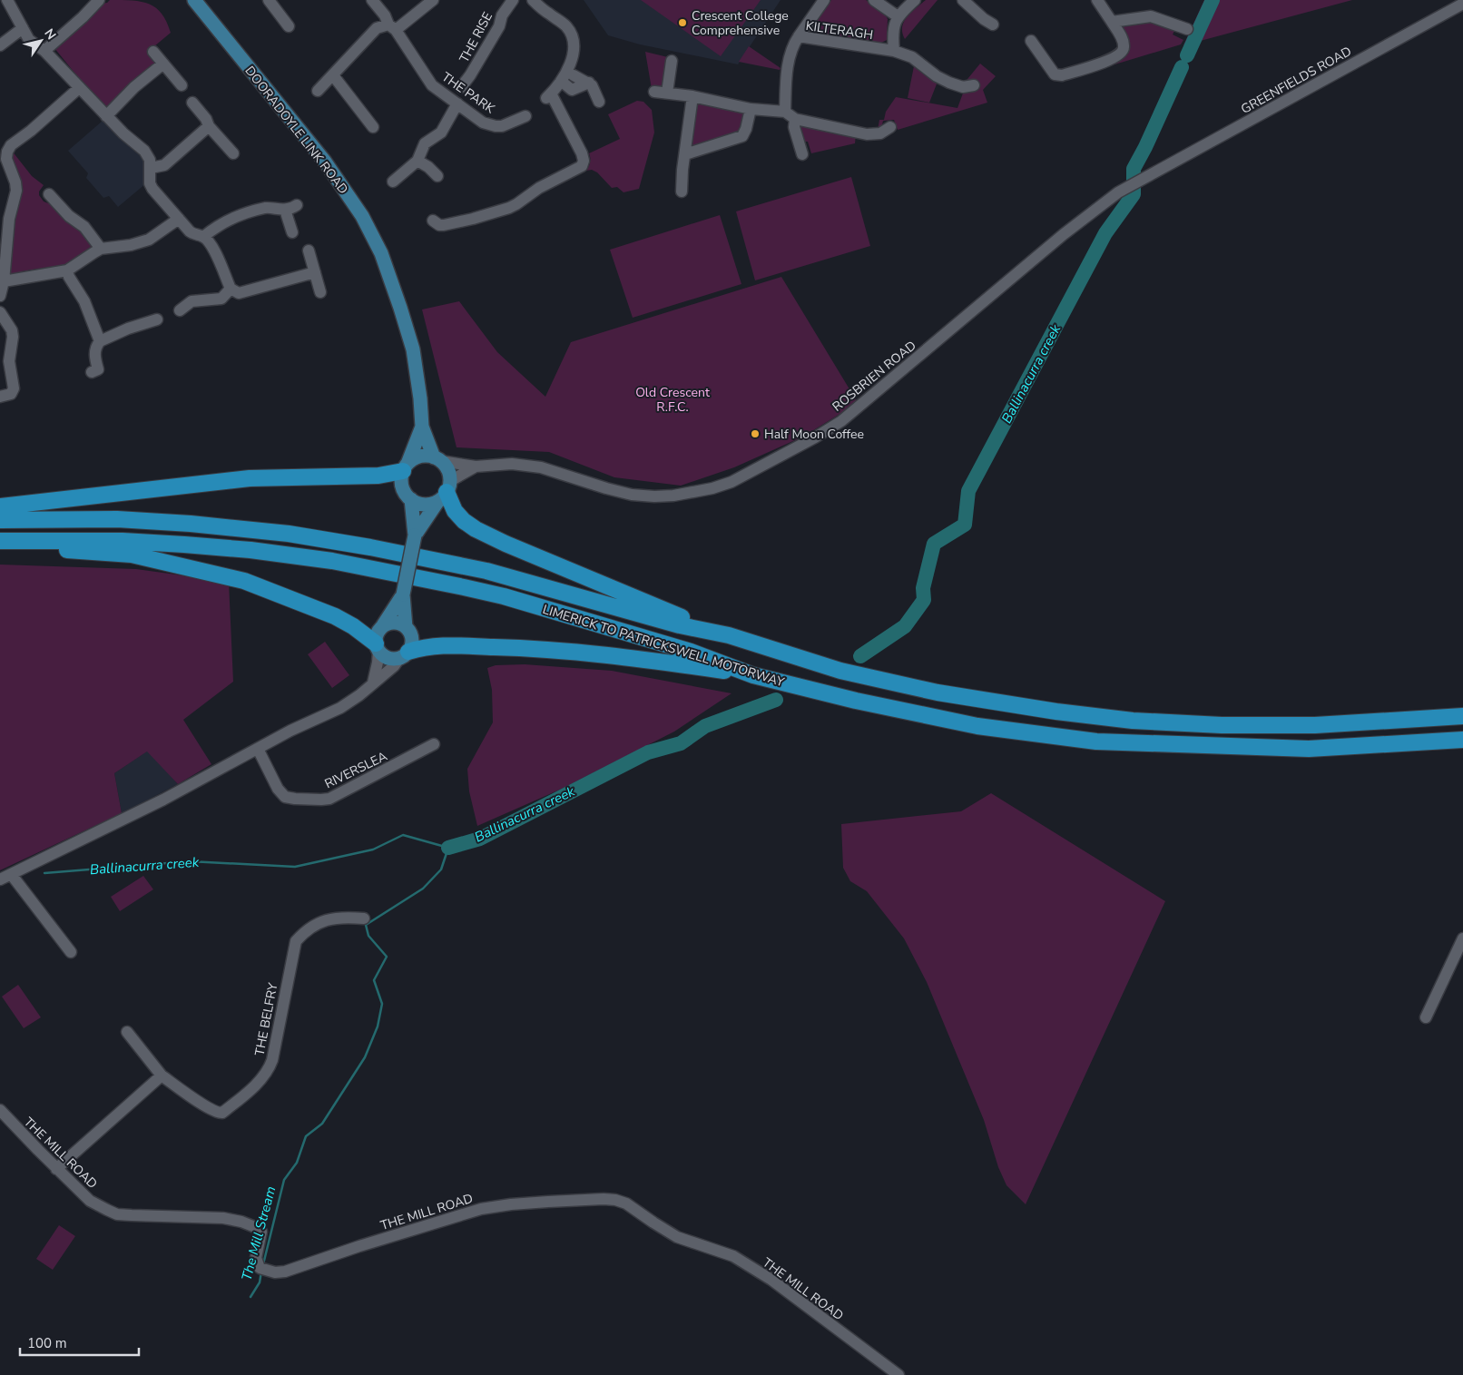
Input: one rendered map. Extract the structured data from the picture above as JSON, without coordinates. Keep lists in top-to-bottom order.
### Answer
{
  "streets": {
    "highway": ["LIMERICK TO PATRICKSWELL MOTORWAY"],
    "main road": ["DOORADOYLE LINK ROAD"],
    "street": [
      "KILTERAGH",
      "THE RISE",
      "GREENFIELDS ROAD",
      "THE PARK",
      "ROSBRIEN ROAD",
      "RIVERSLEA",
      "THE BELFRY",
      "THE MILL ROAD"
    ]
  },
  "crossings": [
    ["GREENFIELDS ROAD", "ROSBRIEN ROAD"],
    ["DOORADOYLE LINK ROAD", "ROSBRIEN ROAD"]
  ],
  "water": ["Ballinacurra creek", "The Mill Stream"],
  "parks": ["Old Crescent R.F.C."],
  "places": ["Crescent College Comprehensive", "Half Moon Coffee"],
  "scale_bar": "100 m",
  "north": "top right"
}
